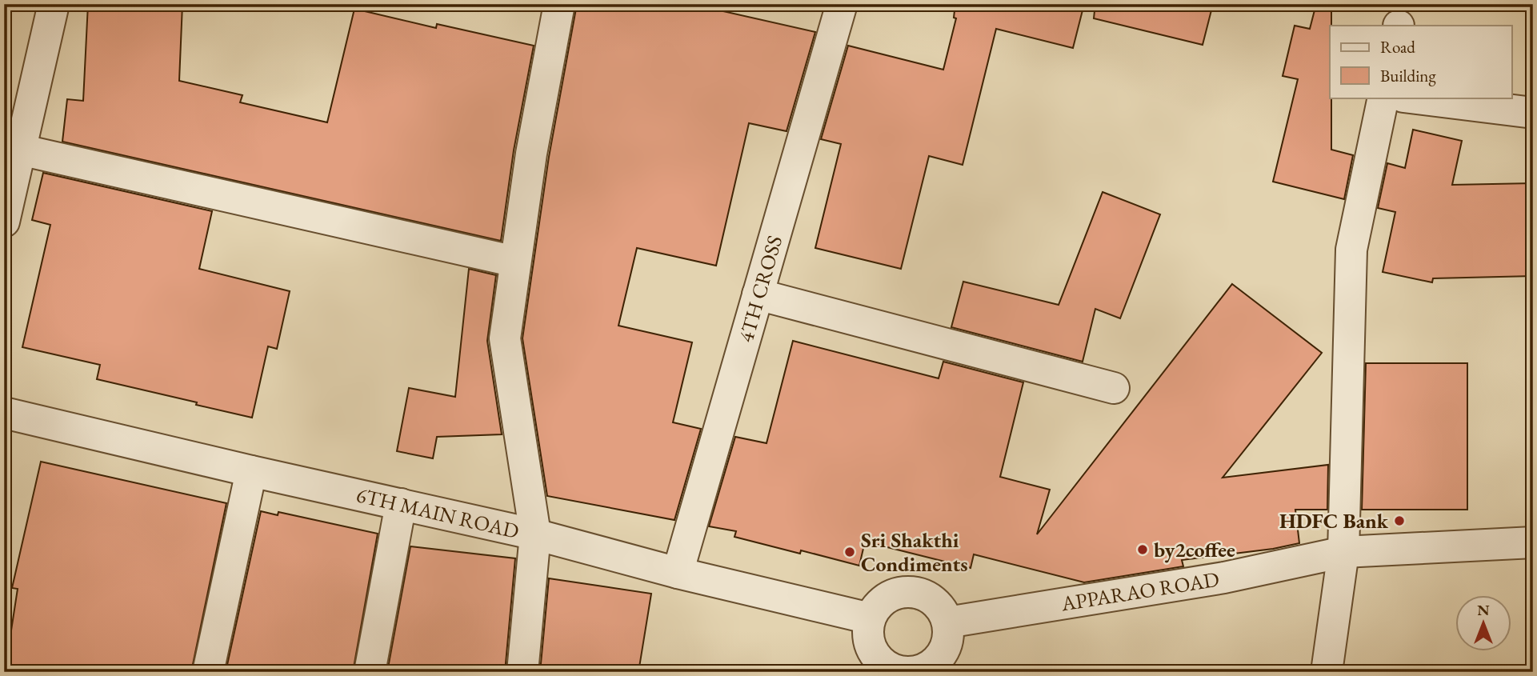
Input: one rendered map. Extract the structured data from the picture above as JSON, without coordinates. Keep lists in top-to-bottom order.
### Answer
{
  "streets": {
    "street": ["4TH CROSS", "6TH MAIN ROAD", "APPARAO ROAD"]
  },
  "crossings": [
    ["4TH CROSS", "6TH MAIN ROAD"],
    ["6TH MAIN ROAD", "APPARAO ROAD"]
  ],
  "places": ["HDFC Bank", "by2coffee", "Sri Shakthi Condiments"],
  "legend": ["Road", "Building"],
  "north": "top"
}
